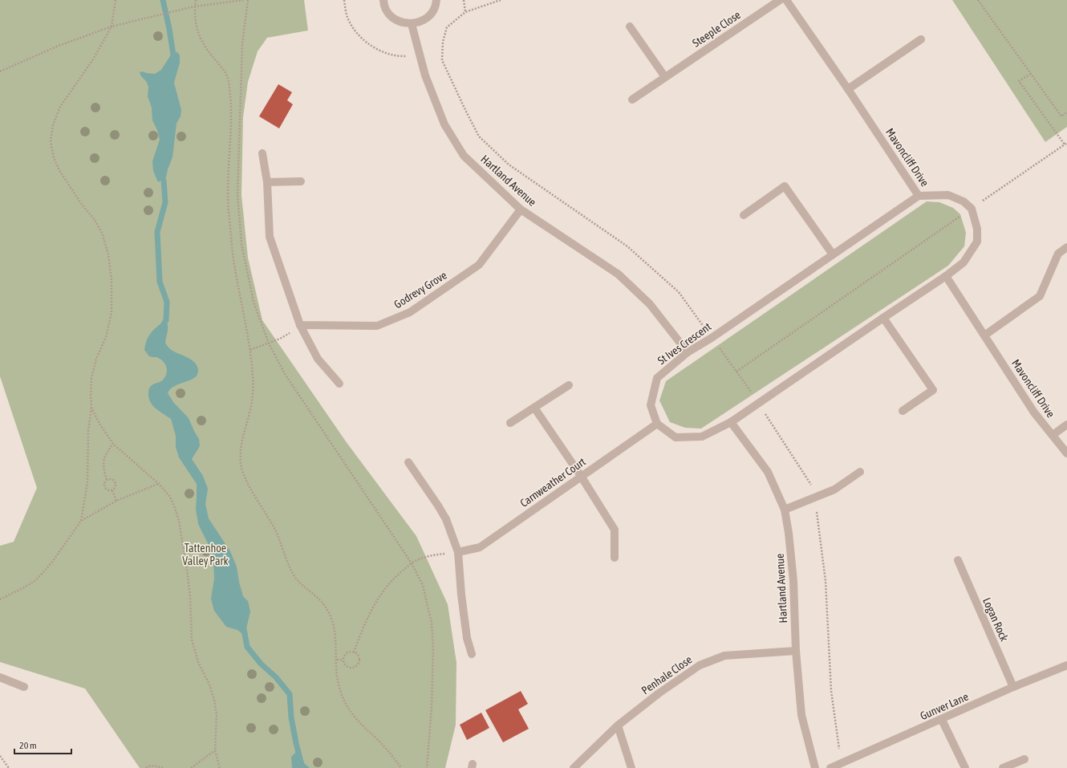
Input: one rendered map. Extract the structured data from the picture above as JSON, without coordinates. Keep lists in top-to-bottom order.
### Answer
{
  "streets": {
    "street": [
      "Steeple Close",
      "Mavoncliff Drive",
      "Hartland Avenue",
      "Godrevy Grove",
      "St Ives Crescent",
      "Carnweather Court",
      "Logan Rock",
      "Penhale Close",
      "Gunver Lane"
    ]
  },
  "crossings": [
    ["Mavoncliff Drive", "St Ives Crescent"],
    ["Hartland Avenue", "Godrevy Grove"],
    ["Hartland Avenue", "St Ives Crescent"],
    ["Hartland Avenue", "Penhale Close"],
    ["St Ives Crescent", "Carnweather Court"],
    ["Logan Rock", "Gunver Lane"]
  ],
  "parks": ["Tattenhoe Valley Park"],
  "scale_bar": "20 m"
}
